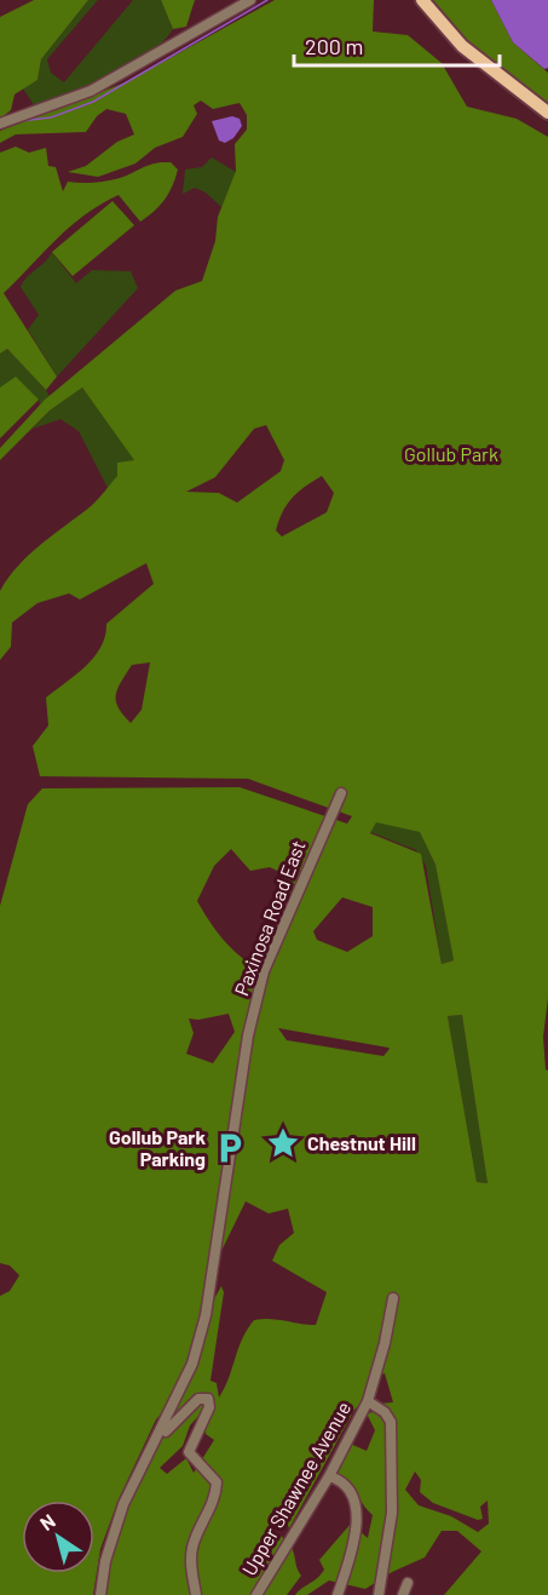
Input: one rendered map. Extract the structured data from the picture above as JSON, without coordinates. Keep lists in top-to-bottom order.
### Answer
{
  "streets": {
    "street": ["Paxinosa Road East", "Upper Shawnee Avenue"]
  },
  "parks": ["Gollub Park"],
  "places": {
    "place": ["Chestnut Hill"],
    "parking": ["Gollub Park Parking"]
  },
  "scale_bar": "200 m",
  "north": "top left"
}
